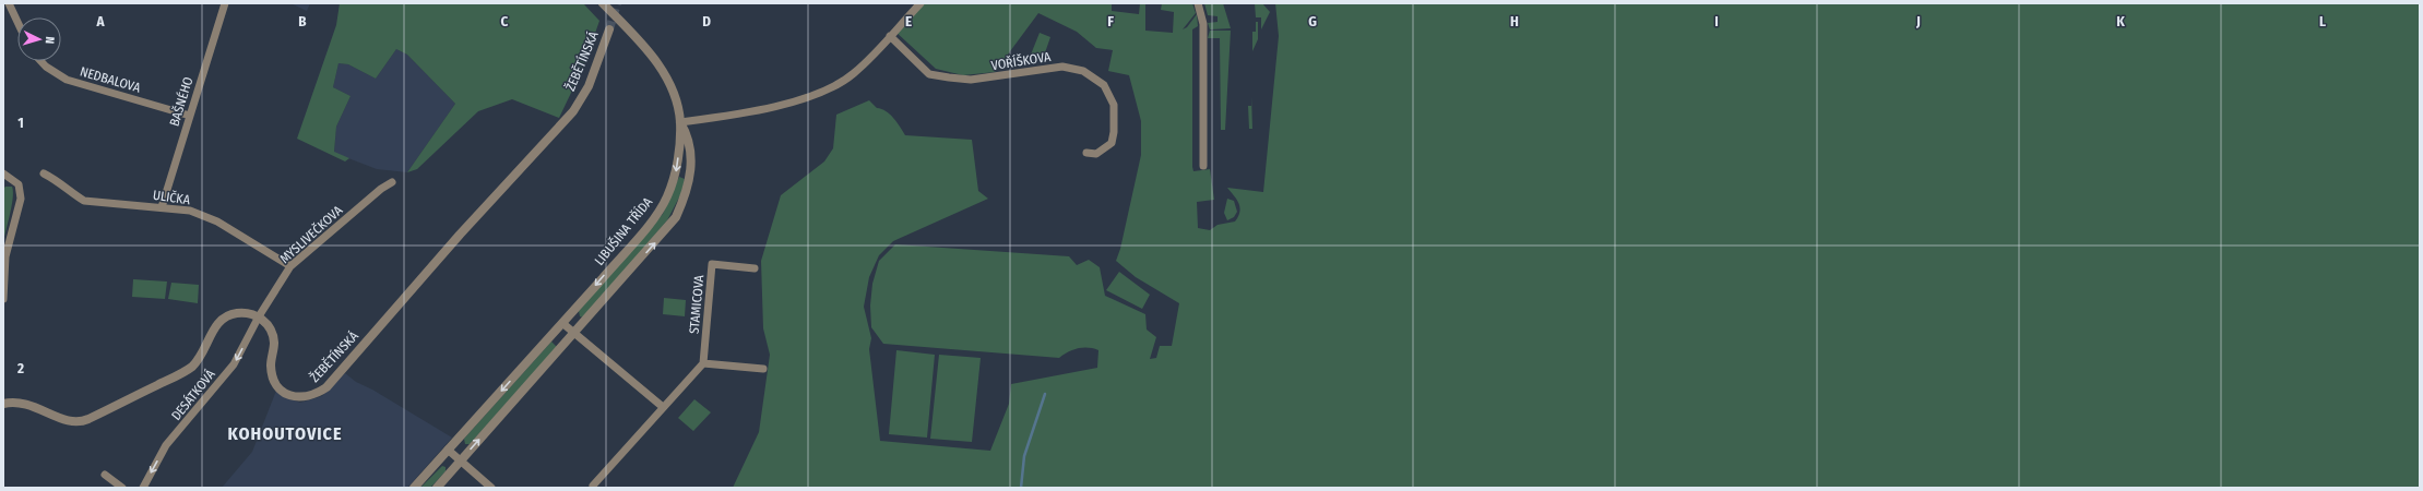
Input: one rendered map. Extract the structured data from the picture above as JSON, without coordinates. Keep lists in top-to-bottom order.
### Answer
{
  "streets": {
    "street": [
      "ŽEBĚTÍNSKÁ",
      "VOŘÍŠKOVA",
      "NEDBALOVA",
      "BAŠNÉHO",
      "ULIČKA",
      "LIBUŠINA TŘÍDA",
      "MYSLIVEČKOVA",
      "STAMICOVA",
      "DESÁTKOVÁ"
    ]
  },
  "crossings": [
    ["ŽEBĚTÍNSKÁ", "MYSLIVEČKOVA"],
    ["ŽEBĚTÍNSKÁ", "DESÁTKOVÁ"],
    ["NEDBALOVA", "BAŠNÉHO"],
    ["BAŠNÉHO", "ULIČKA"],
    ["ULIČKA", "MYSLIVEČKOVA"],
    ["MYSLIVEČKOVA", "DESÁTKOVÁ"]
  ],
  "one_way": ["DESÁTKOVÁ"],
  "districts": ["KOHOUTOVICE"],
  "north": "right",
  "grid": {
    "columns": [
      "A",
      "B",
      "C",
      "D",
      "E",
      "F",
      "G",
      "H",
      "I",
      "J",
      "K",
      "L"
    ],
    "rows": ["1", "2"]
  }
}
